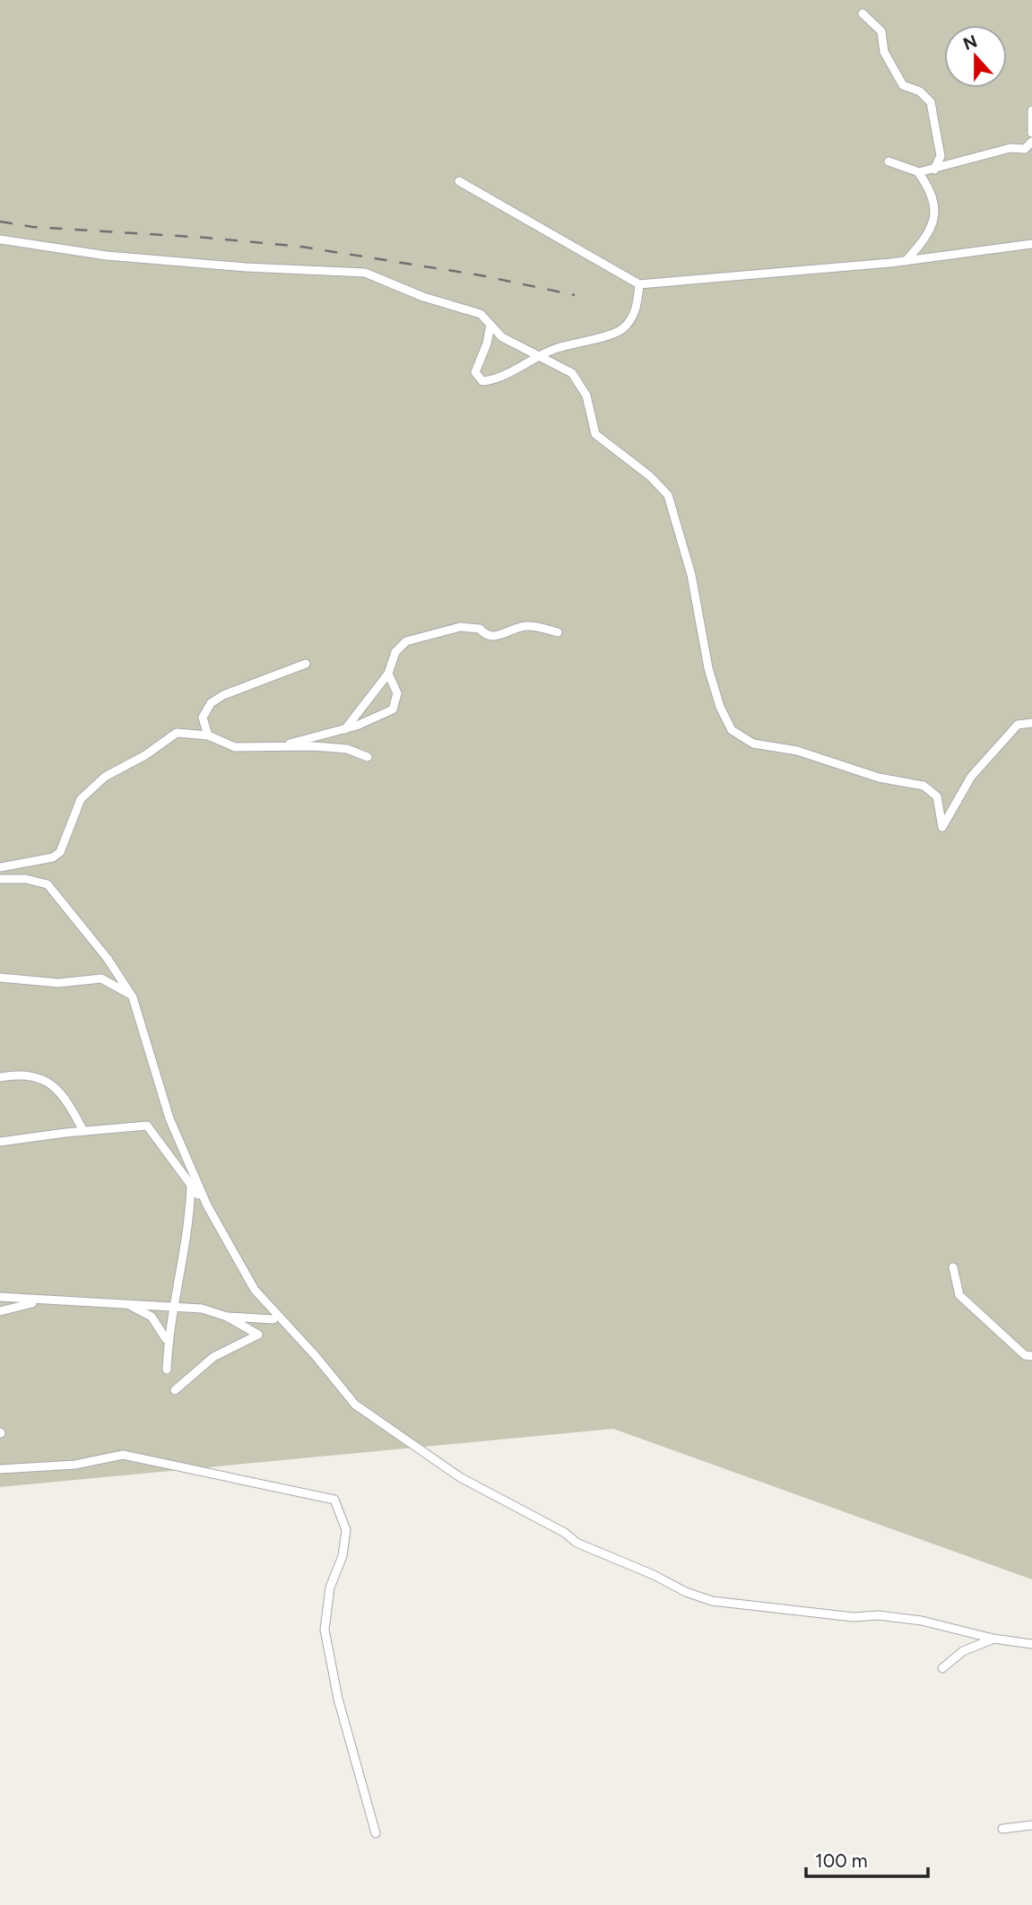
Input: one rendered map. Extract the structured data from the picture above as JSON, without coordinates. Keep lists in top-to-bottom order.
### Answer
{
  "scale_bar": "100 m",
  "north": "top"
}
